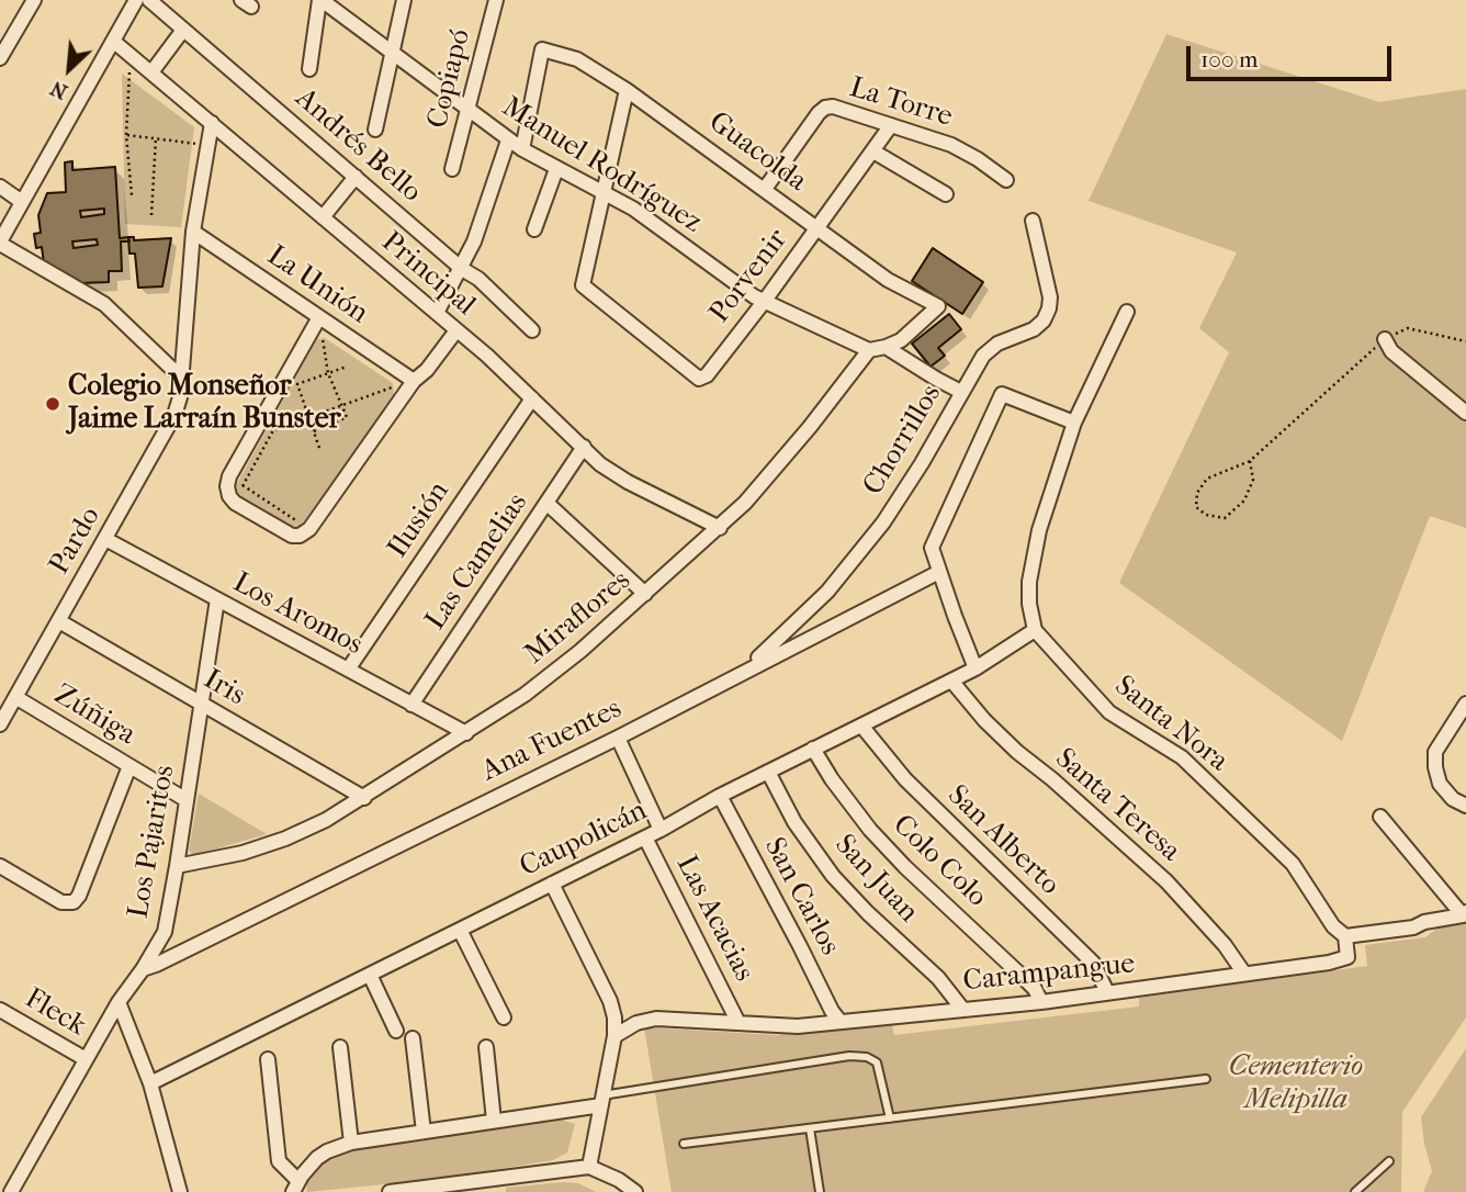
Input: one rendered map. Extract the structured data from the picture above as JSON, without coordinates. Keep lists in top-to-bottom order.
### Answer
{
  "streets": {
    "street": [
      "Copiapó",
      "La Torre",
      "Andrés Bello",
      "Guacolda",
      "Manuel Rodríguez",
      "Principal",
      "Porvenir",
      "La Unión",
      "Chorrillos",
      "Ilusión",
      "Pardo",
      "Las Camelias",
      "Los Aromos",
      "Miraflores",
      "Iris",
      "Zúñiga",
      "Santa Nora",
      "Ana Fuentes",
      "Santa Teresa",
      "Caupolicán",
      "San Alberto",
      "Los Pajaritos",
      "Colo Colo",
      "San Juan",
      "San Carlos",
      "Las Acacias",
      "Carampangue",
      "Fleck"
    ]
  },
  "crossings": [
    ["Copiapó", "Manuel Rodríguez"],
    ["La Torre", "Guacolda"],
    ["La Torre", "Porvenir"],
    ["Guacolda", "Manuel Rodríguez"],
    ["Guacolda", "Porvenir"],
    ["Manuel Rodríguez", "Porvenir"],
    ["Manuel Rodríguez", "Miraflores"],
    ["Principal", "Ilusión"],
    ["Principal", "Pardo"],
    ["Principal", "Las Camelias"],
    ["Principal", "Miraflores"],
    ["La Unión", "Pardo"],
    ["Chorrillos", "Ana Fuentes"],
    ["Ilusión", "Los Aromos"],
    ["Pardo", "Los Aromos"],
    ["Pardo", "Iris"],
    ["Pardo", "Zúñiga"],
    ["Las Camelias", "Los Aromos"],
    ["Los Aromos", "Miraflores"],
    ["Los Aromos", "Los Pajaritos"],
    ["Miraflores", "Iris"],
    ["Miraflores", "Los Pajaritos"],
    ["Iris", "Los Pajaritos"],
    ["Zúñiga", "Los Pajaritos"],
    ["Santa Nora", "Caupolicán"],
    ["Santa Nora", "Carampangue"],
    ["Ana Fuentes", "Los Pajaritos"],
    ["Santa Teresa", "Caupolicán"],
    ["Santa Teresa", "Carampangue"],
    ["Caupolicán", "San Alberto"],
    ["Caupolicán", "Colo Colo"],
    ["Caupolicán", "San Juan"],
    ["Caupolicán", "San Carlos"],
    ["Caupolicán", "Las Acacias"],
    ["San Alberto", "Carampangue"],
    ["Los Pajaritos", "Fleck"],
    ["Colo Colo", "Carampangue"],
    ["San Juan", "Carampangue"],
    ["San Carlos", "Carampangue"],
    ["Las Acacias", "Carampangue"]
  ],
  "parks": ["Cementerio Melipilla"],
  "places": ["Colegio Monseñor Jaime Larraín Bunster"],
  "scale_bar": "100 m",
  "north": "bottom left"
}
